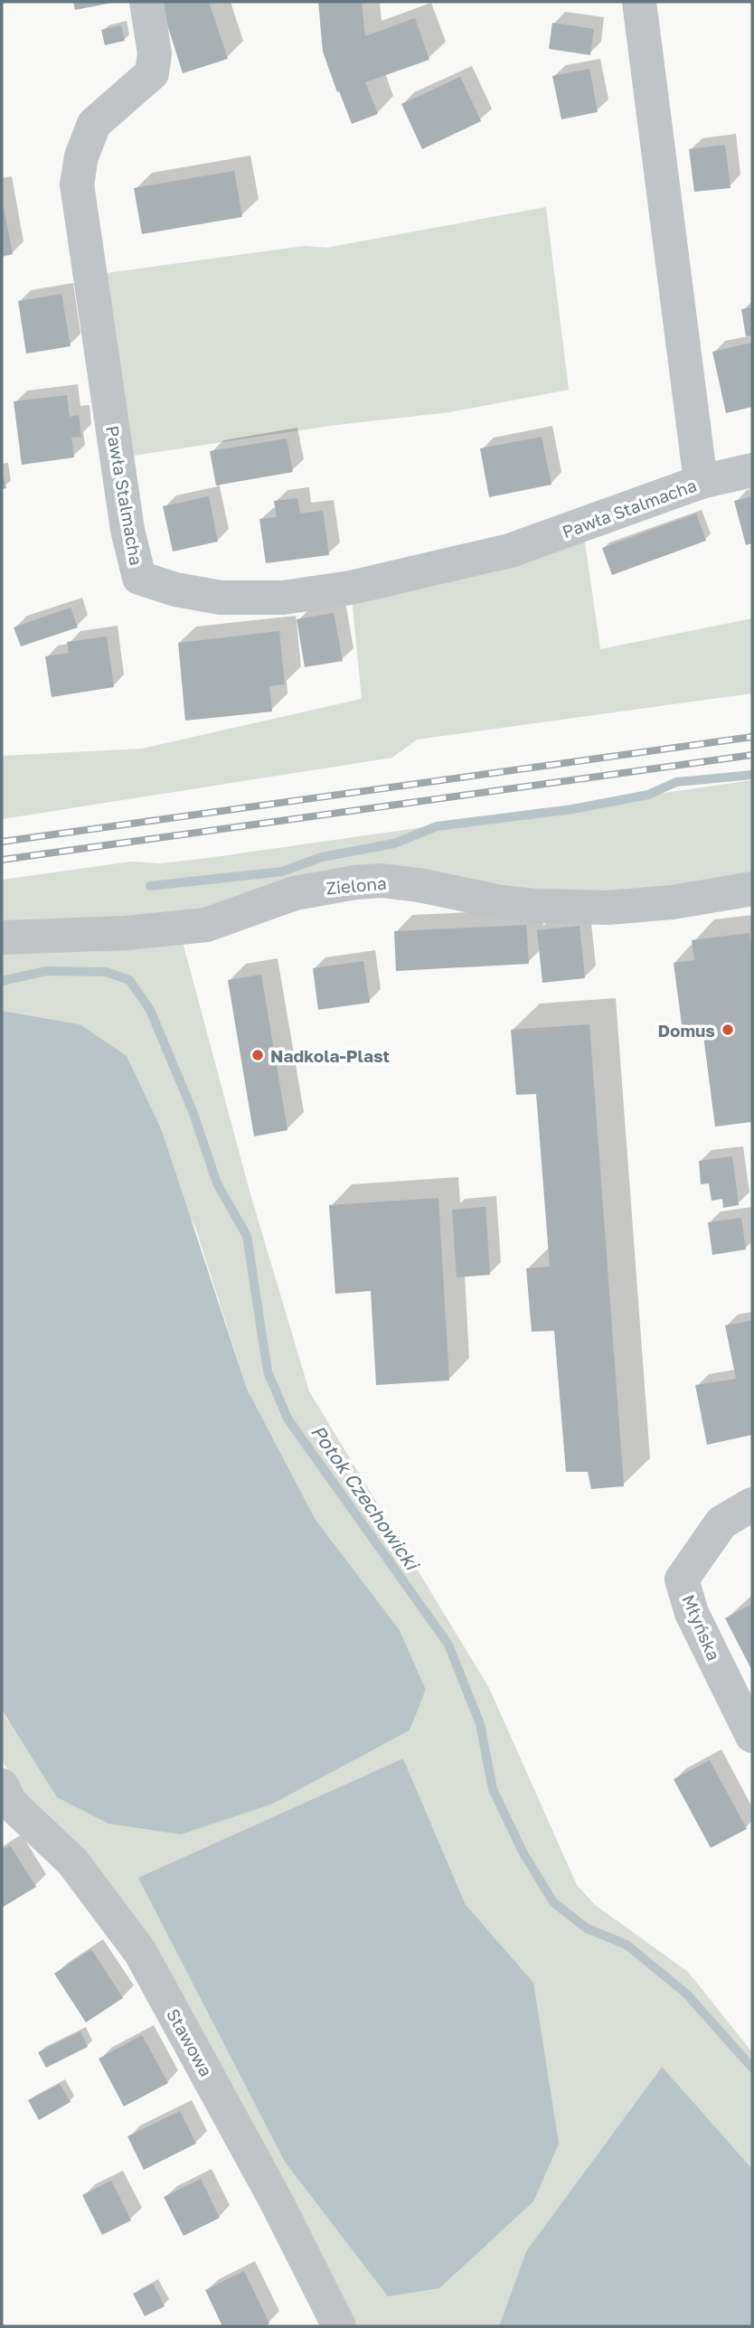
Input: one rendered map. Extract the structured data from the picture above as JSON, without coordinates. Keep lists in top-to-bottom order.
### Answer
{
  "streets": {
    "street": [
      "Pawła Stalmacha",
      "Zielona",
      "Młyńska",
      "Stawowa"
    ]
  },
  "water": ["Potok Czechowicki"],
  "places": ["Domus", "Nadkola-Plast"]
}
